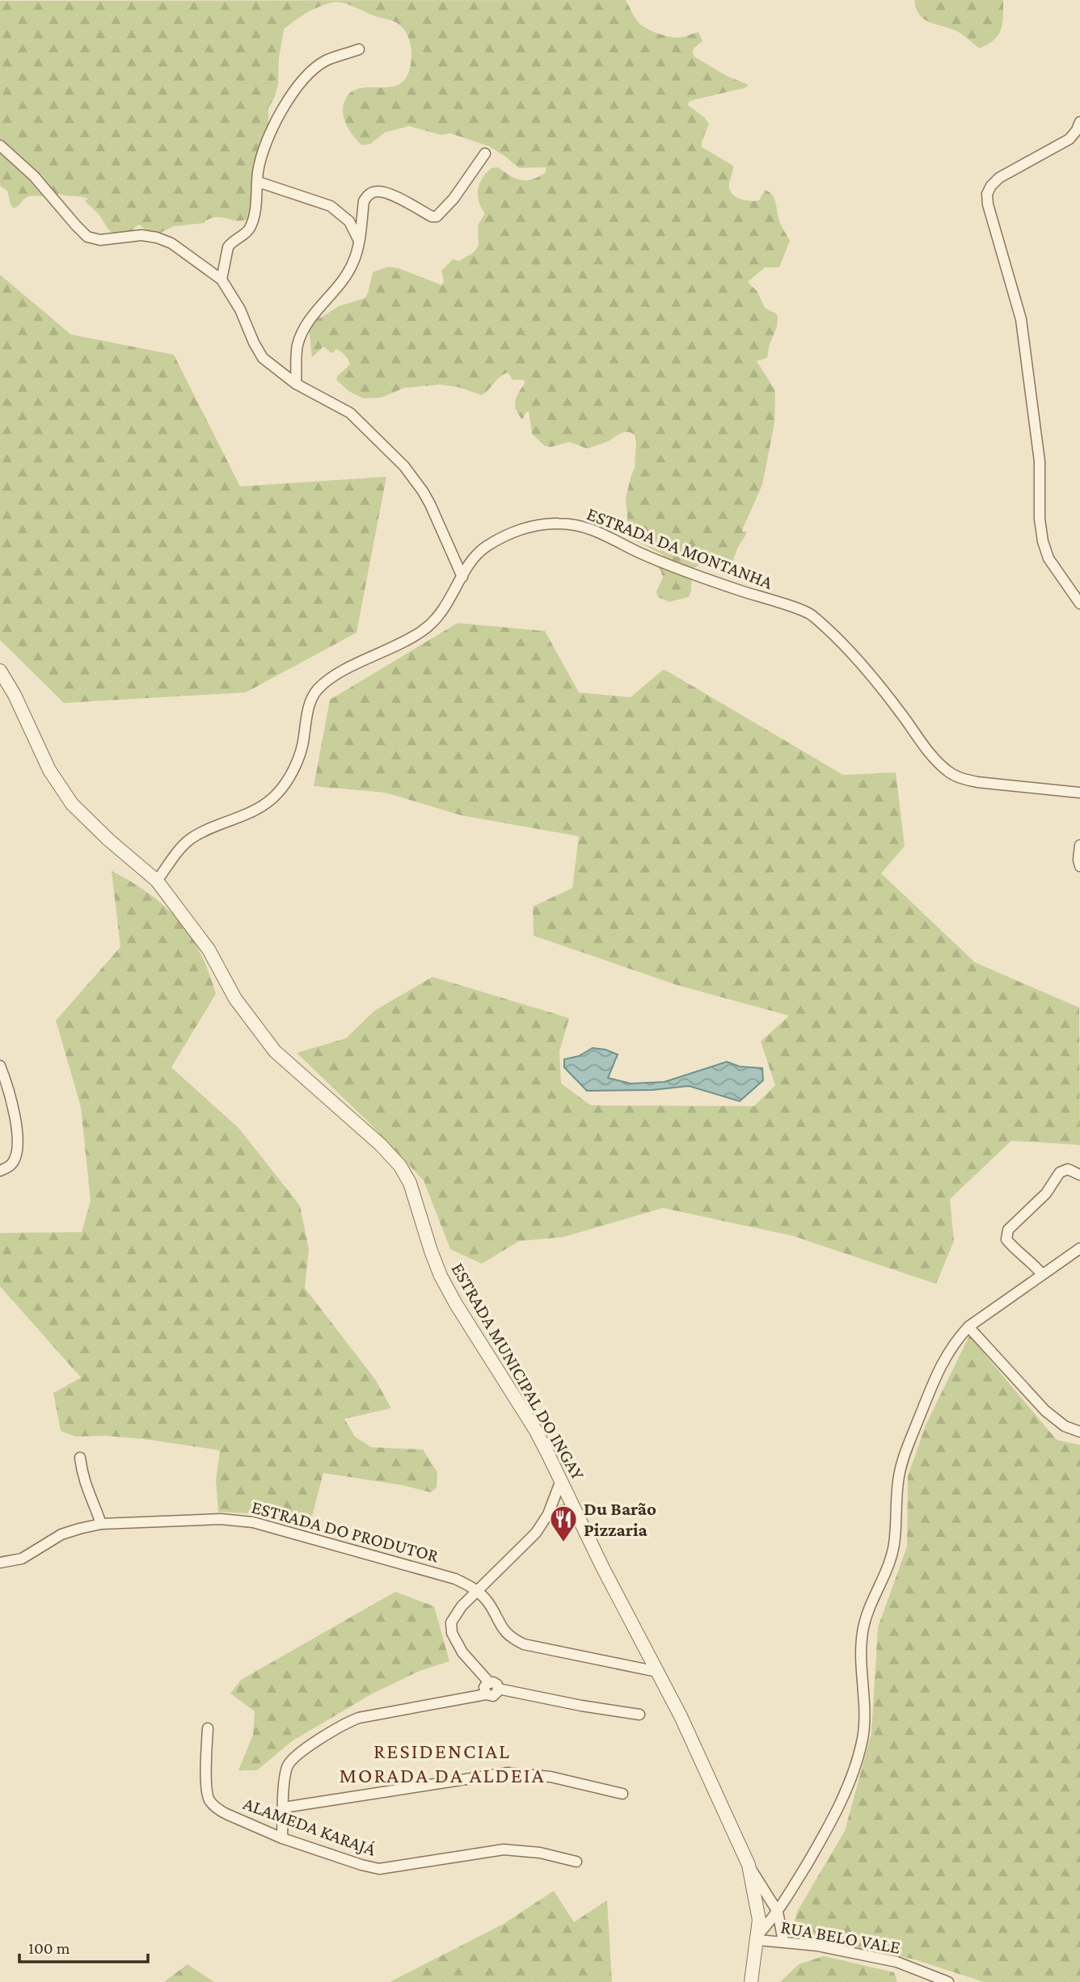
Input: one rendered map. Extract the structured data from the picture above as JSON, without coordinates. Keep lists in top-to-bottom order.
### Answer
{
  "streets": {
    "street": [
      "ESTRADA DA MONTANHA",
      "ESTRADA MUNICIPAL DO INGAY",
      "ESTRADA DO PRODUTOR",
      "ALAMEDA KARAJÁ",
      "RUA BELO VALE"
    ]
  },
  "crossings": [
    ["ESTRADA DA MONTANHA", "ESTRADA MUNICIPAL DO INGAY"],
    ["ESTRADA MUNICIPAL DO INGAY", "ESTRADA DO PRODUTOR"],
    ["ESTRADA MUNICIPAL DO INGAY", "RUA BELO VALE"]
  ],
  "districts": ["RESIDENCIAL MORADA DA ALDEIA"],
  "places": {
    "restaurant": ["Du Barão Pizzaria"]
  },
  "scale_bar": "100 m"
}
